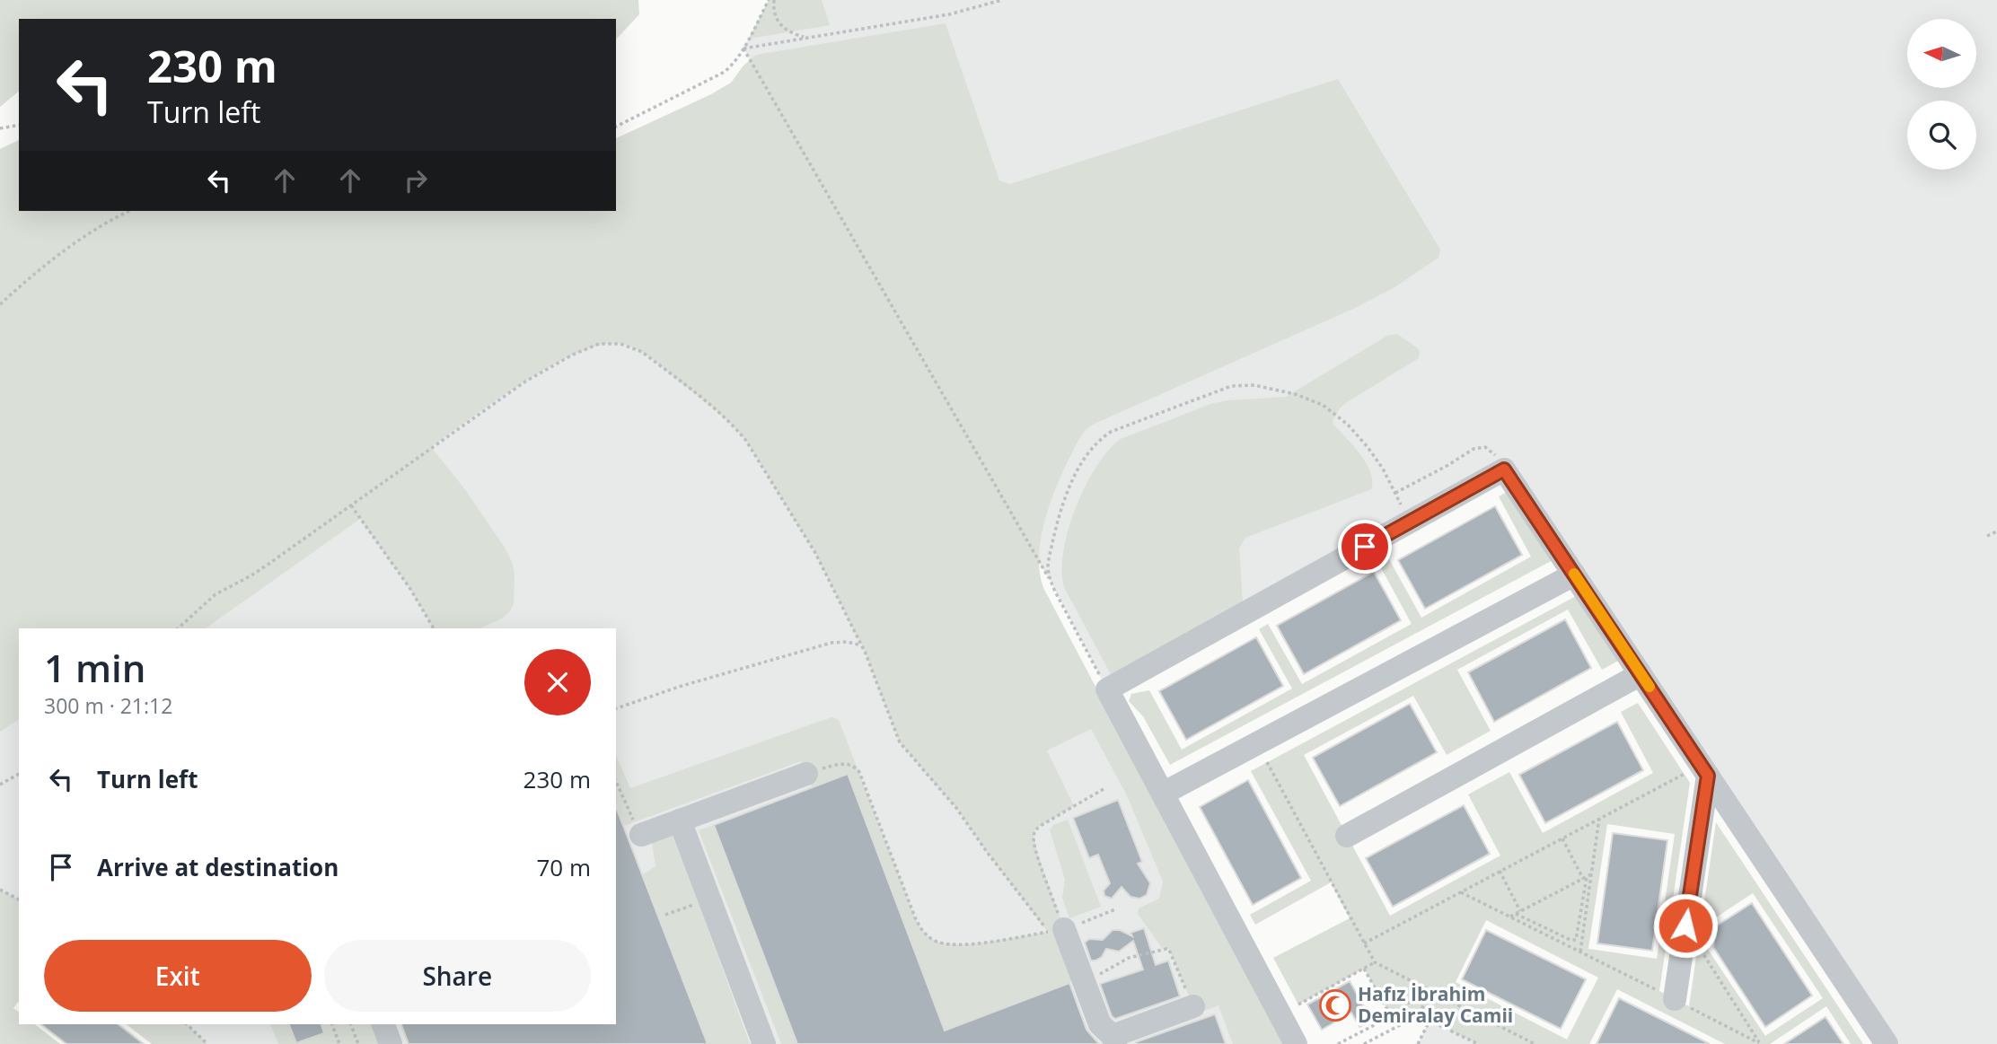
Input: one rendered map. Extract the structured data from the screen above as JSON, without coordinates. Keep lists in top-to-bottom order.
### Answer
{
  "places": {
    "mosque": ["Hafız İbrahim Demiralay Camii"]
  },
  "north": "left",
  "page": {
    "turn": ["230 m", "Turn left"],
    "heading": ["1 min", "300 m · 21:12"],
    "list": [
      {
        "name": "Turn left",
        "value": "230 m"
      },
      {
        "name": "Arrive at destination",
        "value": "70 m"
      }
    ],
    "buttons": ["Exit", "Share"]
  }
}
